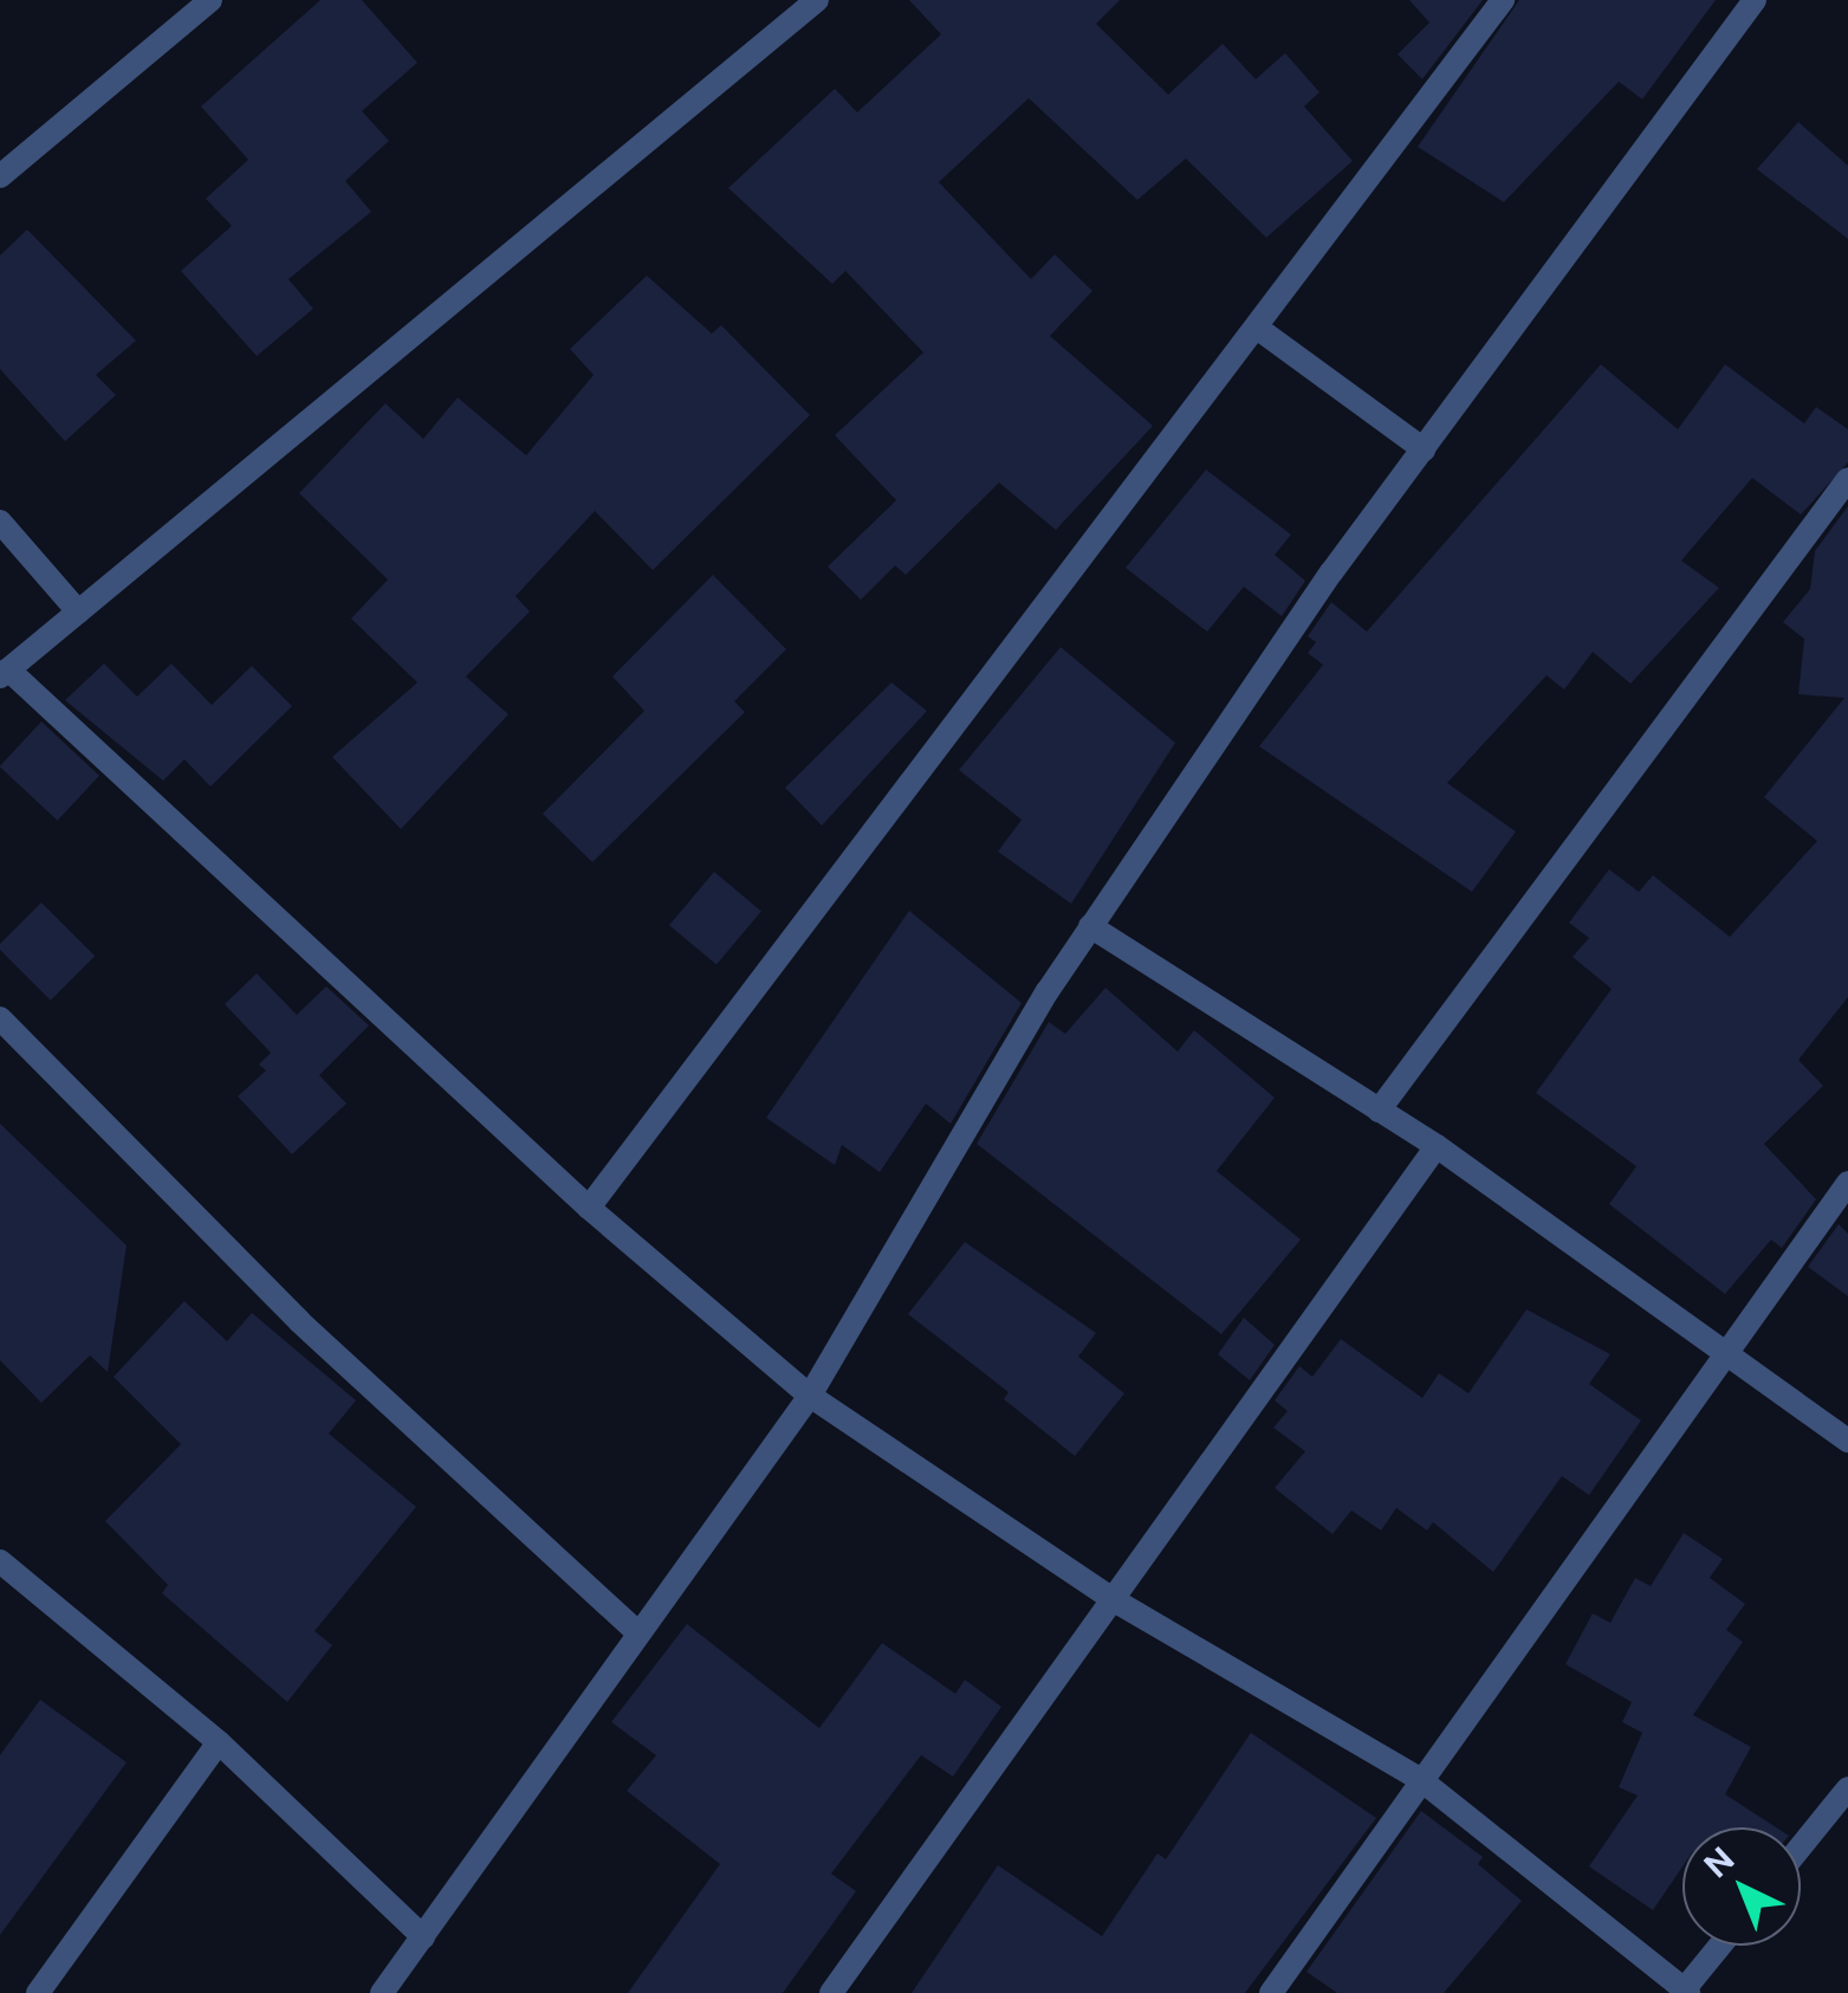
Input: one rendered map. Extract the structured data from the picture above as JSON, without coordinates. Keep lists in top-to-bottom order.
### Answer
{
  "north": "top left"
}
